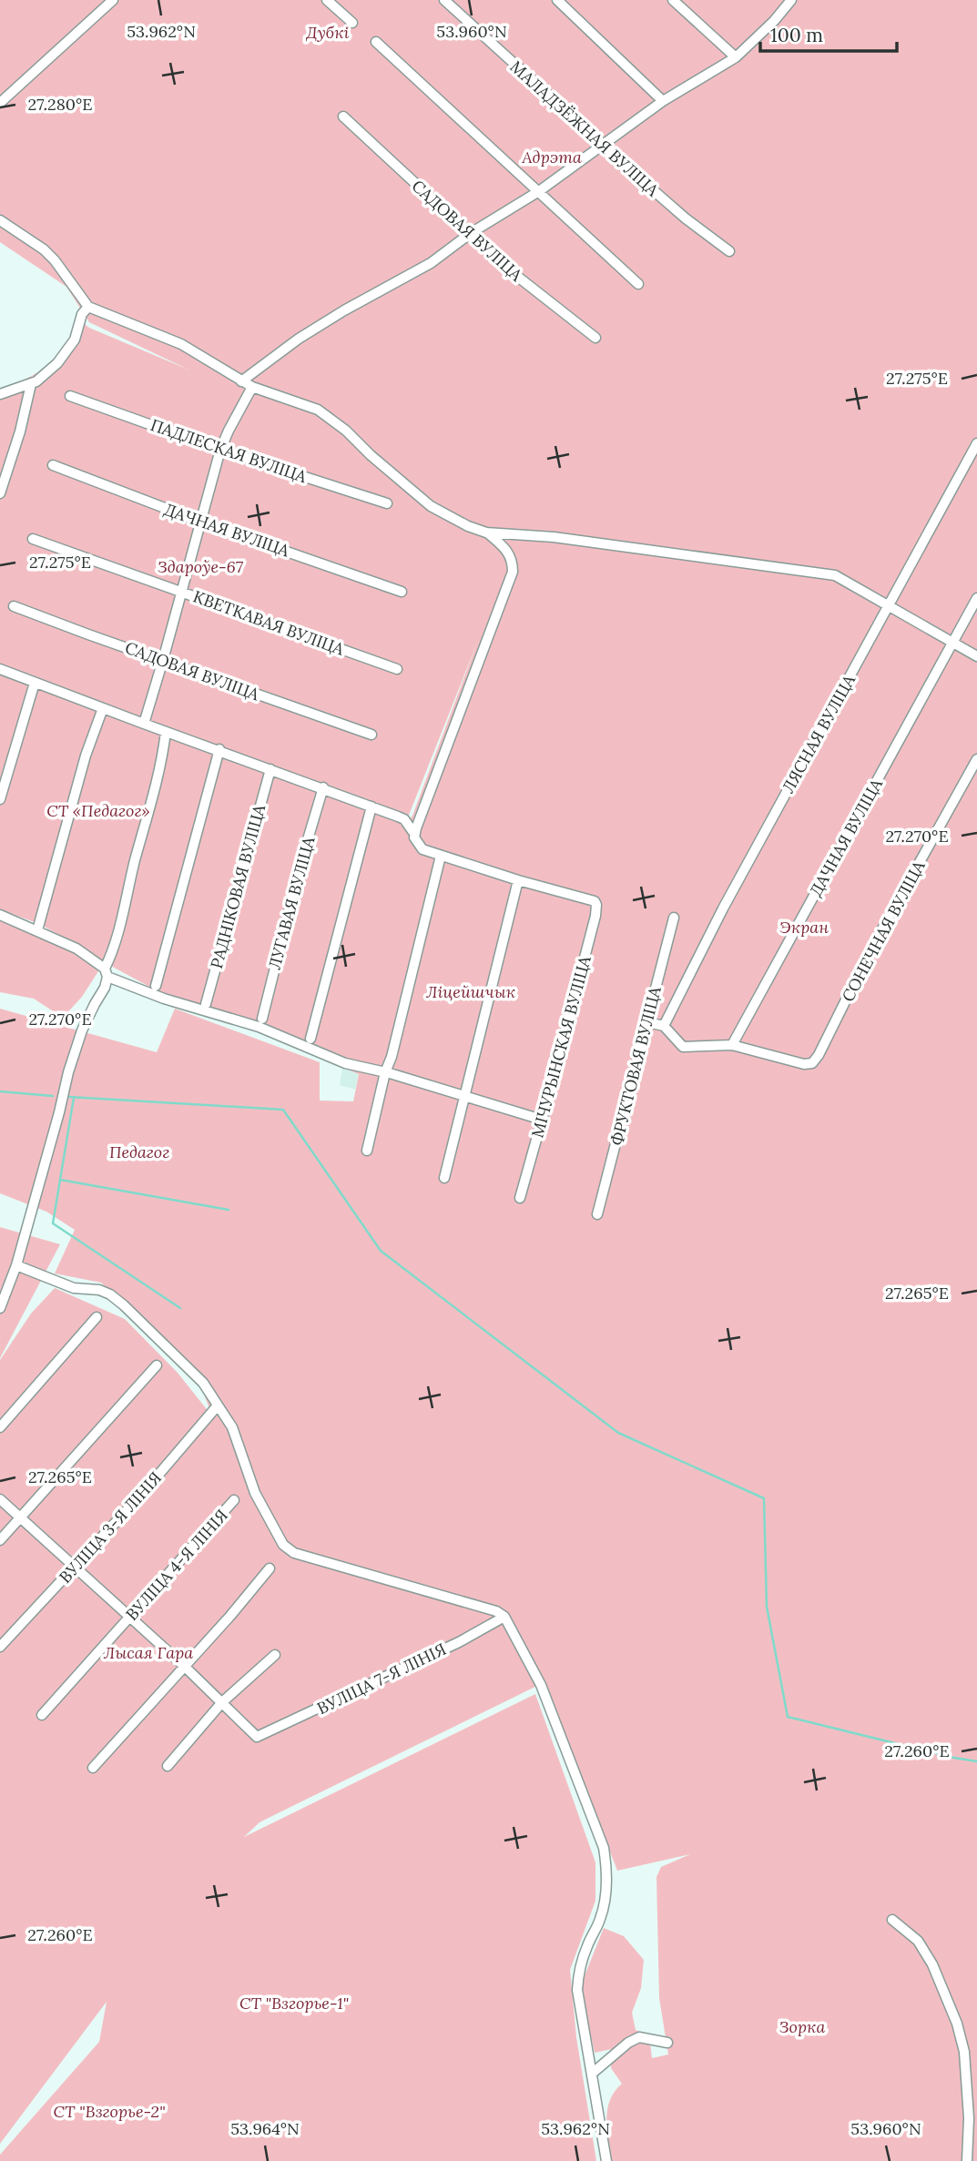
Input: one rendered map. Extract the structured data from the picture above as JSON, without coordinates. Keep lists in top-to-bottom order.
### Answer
{
  "streets": {
    "street": [
      "МАЛАДЗЁЖНАЯ ВУЛІЦА",
      "САДОВАЯ ВУЛІЦА",
      "ПАДЛЕСКАЯ ВУЛІЦА",
      "ДАЧНАЯ ВУЛІЦА",
      "КВЕТКАВАЯ ВУЛІЦА",
      "ЛЯСНАЯ ВУЛІЦА",
      "РАДНІКОВАЯ ВУЛІЦА",
      "ЛУГАВАЯ ВУЛІЦА",
      "СОНЕЧНАЯ ВУЛІЦА",
      "МІЧУРЫНСКАЯ ВУЛІЦА",
      "ФРУКТОВАЯ ВУЛІЦА",
      "ВУЛІЦА 3-Я ЛІНІЯ",
      "ВУЛІЦА 4-Я ЛІНІЯ",
      "ВУЛІЦА 7-Я ЛІНІЯ"
    ]
  },
  "crossings": [
    ["ДАЧНАЯ ВУЛІЦА", "СОНЕЧНАЯ ВУЛІЦА"]
  ],
  "parks": [
    "Дубкі",
    "Адрэта",
    "Здароўе-67",
    "СТ «Педагог»",
    "Экран",
    "Ліцейшчык",
    "Педагог",
    "Лысая Гара",
    "СТ \"Взгорье-1\"",
    "Зорка",
    "СТ \"Взгорье-2\""
  ],
  "scale_bar": "100 m",
  "coordinates": [
    "53.962°N",
    "53.960°N",
    "27.280°E",
    "27.275°E",
    "27.270°E",
    "27.265°E",
    "27.260°E",
    "53.964°N"
  ]
}
